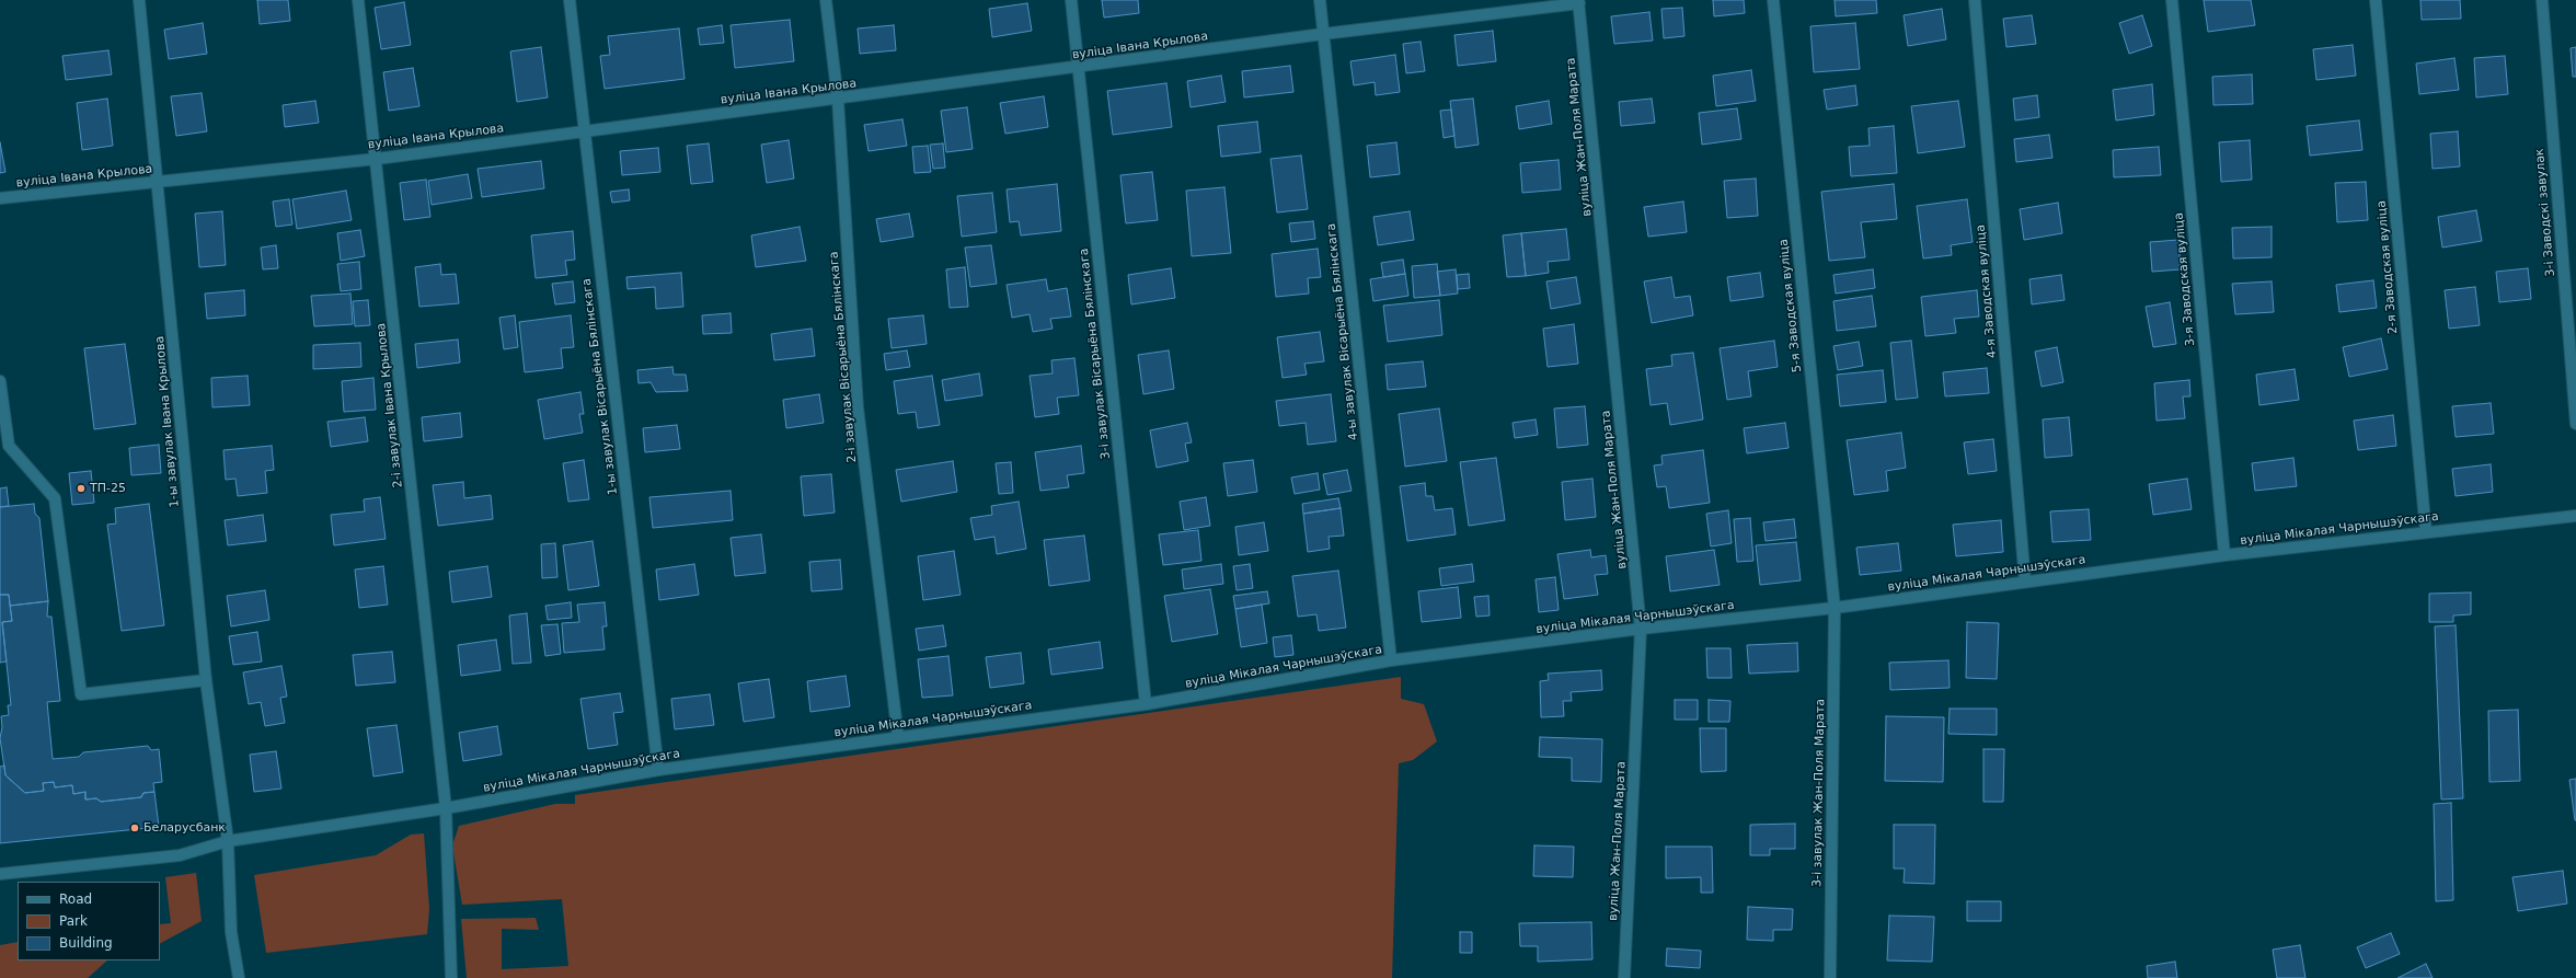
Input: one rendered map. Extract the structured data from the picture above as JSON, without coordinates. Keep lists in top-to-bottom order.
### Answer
{
  "streets": {
    "street": [
      "вуліца Івана Крылова",
      "вуліца Жан-Поля Марата",
      "3-і Заводскі завулак",
      "2-я Заводская вуліца",
      "3-я Заводская вуліца",
      "4-я Заводская вуліца",
      "5-я Заводская вуліца",
      "4-ы завулак Вісарыёна Бялінскага",
      "3-і завулак Вісарыёна Бялінскага",
      "2-і завулак Вісарыёна Бялінскага",
      "1-ы завулак Вісарыёна Бялінскага",
      "2-і завулак Івана Крылова",
      "1-ы завулак Івана Крылова",
      "вуліца Мікалая Чарнышэўскага",
      "3-і завулак Жан-Поля Марата"
    ]
  },
  "crossings": [
    ["вуліца Івана Крылова", "вуліца Жан-Поля Марата"],
    ["вуліца Івана Крылова", "4-ы завулак Вісарыёна Бялінскага"],
    ["вуліца Івана Крылова", "3-і завулак Вісарыёна Бялінскага"],
    ["вуліца Івана Крылова", "2-і завулак Вісарыёна Бялінскага"],
    ["вуліца Івана Крылова", "1-ы завулак Вісарыёна Бялінскага"],
    ["вуліца Івана Крылова", "2-і завулак Івана Крылова"],
    ["вуліца Івана Крылова", "1-ы завулак Івана Крылова"],
    ["вуліца Жан-Поля Марата", "вуліца Мікалая Чарнышэўскага"],
    ["2-я Заводская вуліца", "вуліца Мікалая Чарнышэўскага"],
    ["3-я Заводская вуліца", "вуліца Мікалая Чарнышэўскага"],
    ["4-я Заводская вуліца", "вуліца Мікалая Чарнышэўскага"],
    ["5-я Заводская вуліца", "вуліца Мікалая Чарнышэўскага"],
    ["5-я Заводская вуліца", "3-і завулак Жан-Поля Марата"],
    ["4-ы завулак Вісарыёна Бялінскага", "вуліца Мікалая Чарнышэўскага"],
    ["3-і завулак Вісарыёна Бялінскага", "вуліца Мікалая Чарнышэўскага"],
    ["2-і завулак Вісарыёна Бялінскага", "вуліца Мікалая Чарнышэўскага"],
    ["1-ы завулак Вісарыёна Бялінскага", "вуліца Мікалая Чарнышэўскага"],
    ["2-і завулак Івана Крылова", "вуліца Мікалая Чарнышэўскага"],
    ["1-ы завулак Івана Крылова", "вуліца Мікалая Чарнышэўскага"],
    ["вуліца Мікалая Чарнышэўскага", "3-і завулак Жан-Поля Марата"]
  ],
  "places": ["ТП-25", "Беларусбанк"],
  "legend": ["Road", "Park", "Building"]
}
